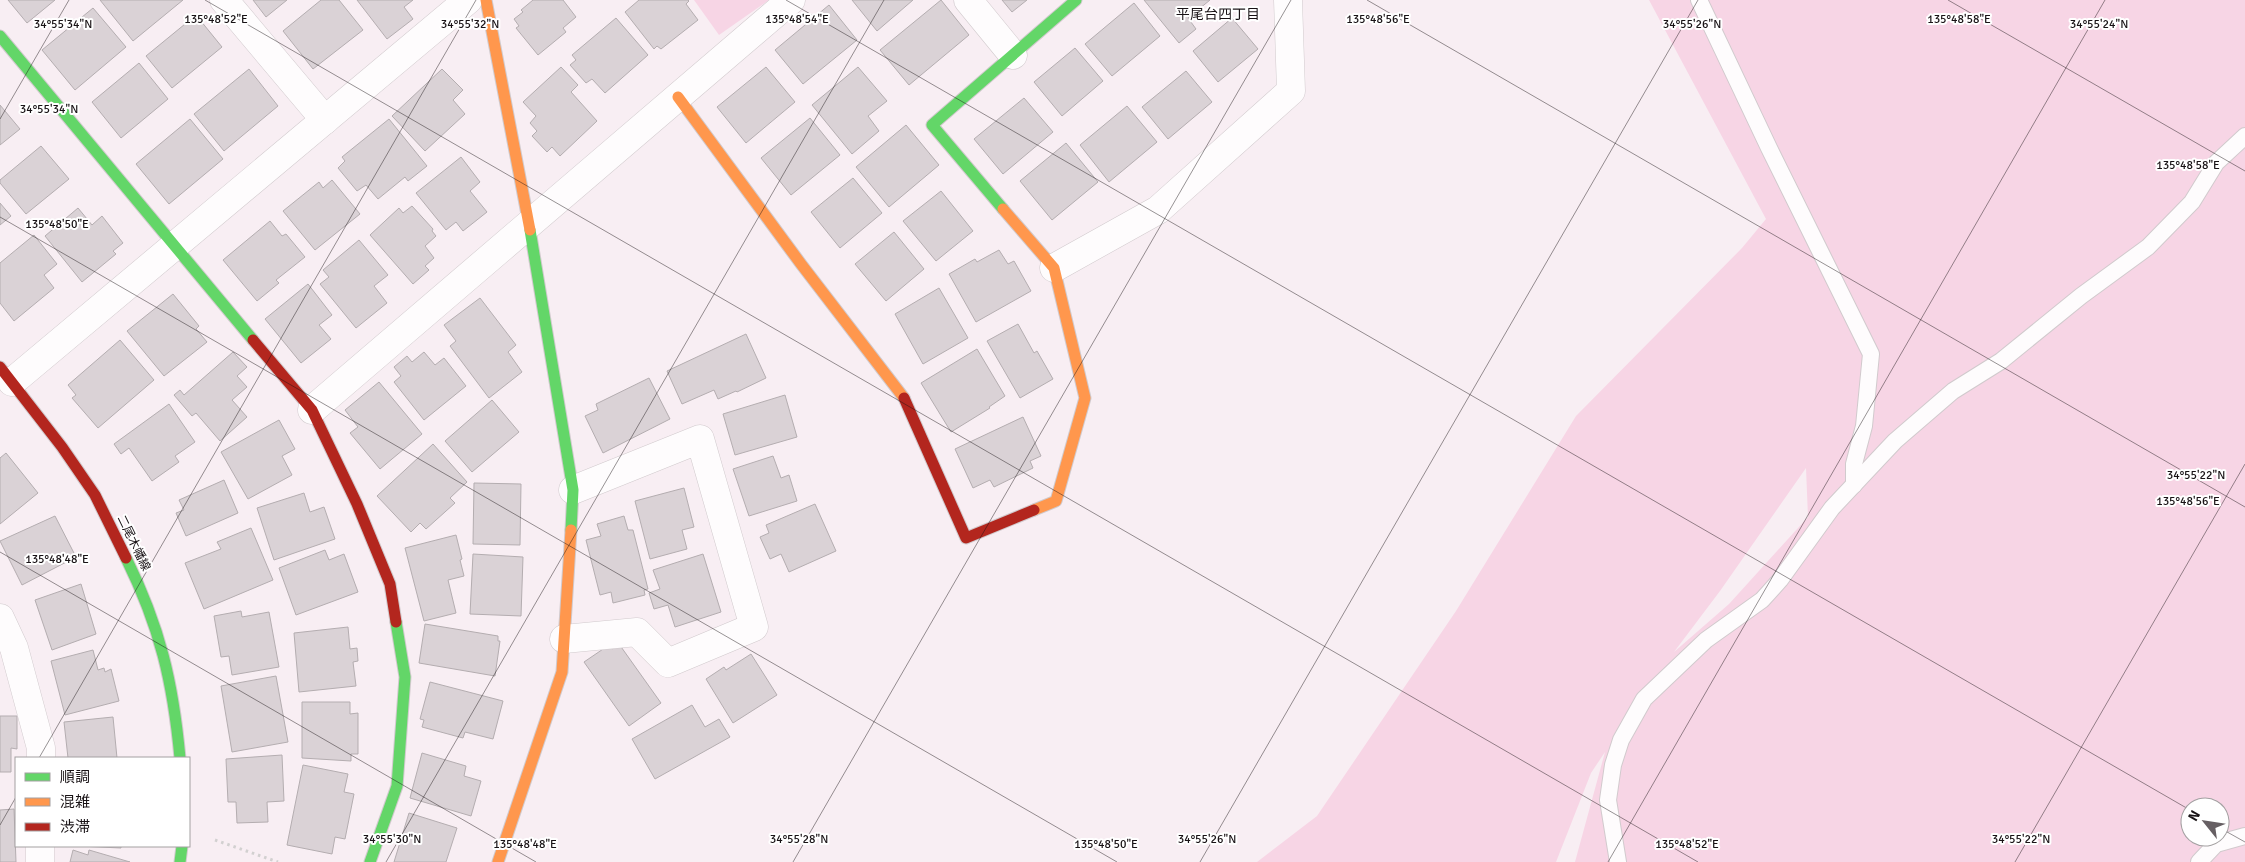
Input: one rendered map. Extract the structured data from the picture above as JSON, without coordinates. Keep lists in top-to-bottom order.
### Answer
{
  "streets": {
    "street": ["二尾木幡線"]
  },
  "districts": ["平尾台四丁目"],
  "legend": ["順調", "混雑", "渋滞"],
  "north": "top left",
  "coordinates": [
    "135°48'52\"E",
    "135°48'56\"E",
    "135°48'58\"E",
    "135°48'54\"E",
    "34°55'34\"N",
    "34°55'24\"N",
    "34°55'32\"N",
    "34°55'26\"N",
    "135°48'50\"E",
    "34°55'22\"N",
    "135°48'48\"E",
    "34°55'30\"N",
    "34°55'28\"N"
  ]
}
